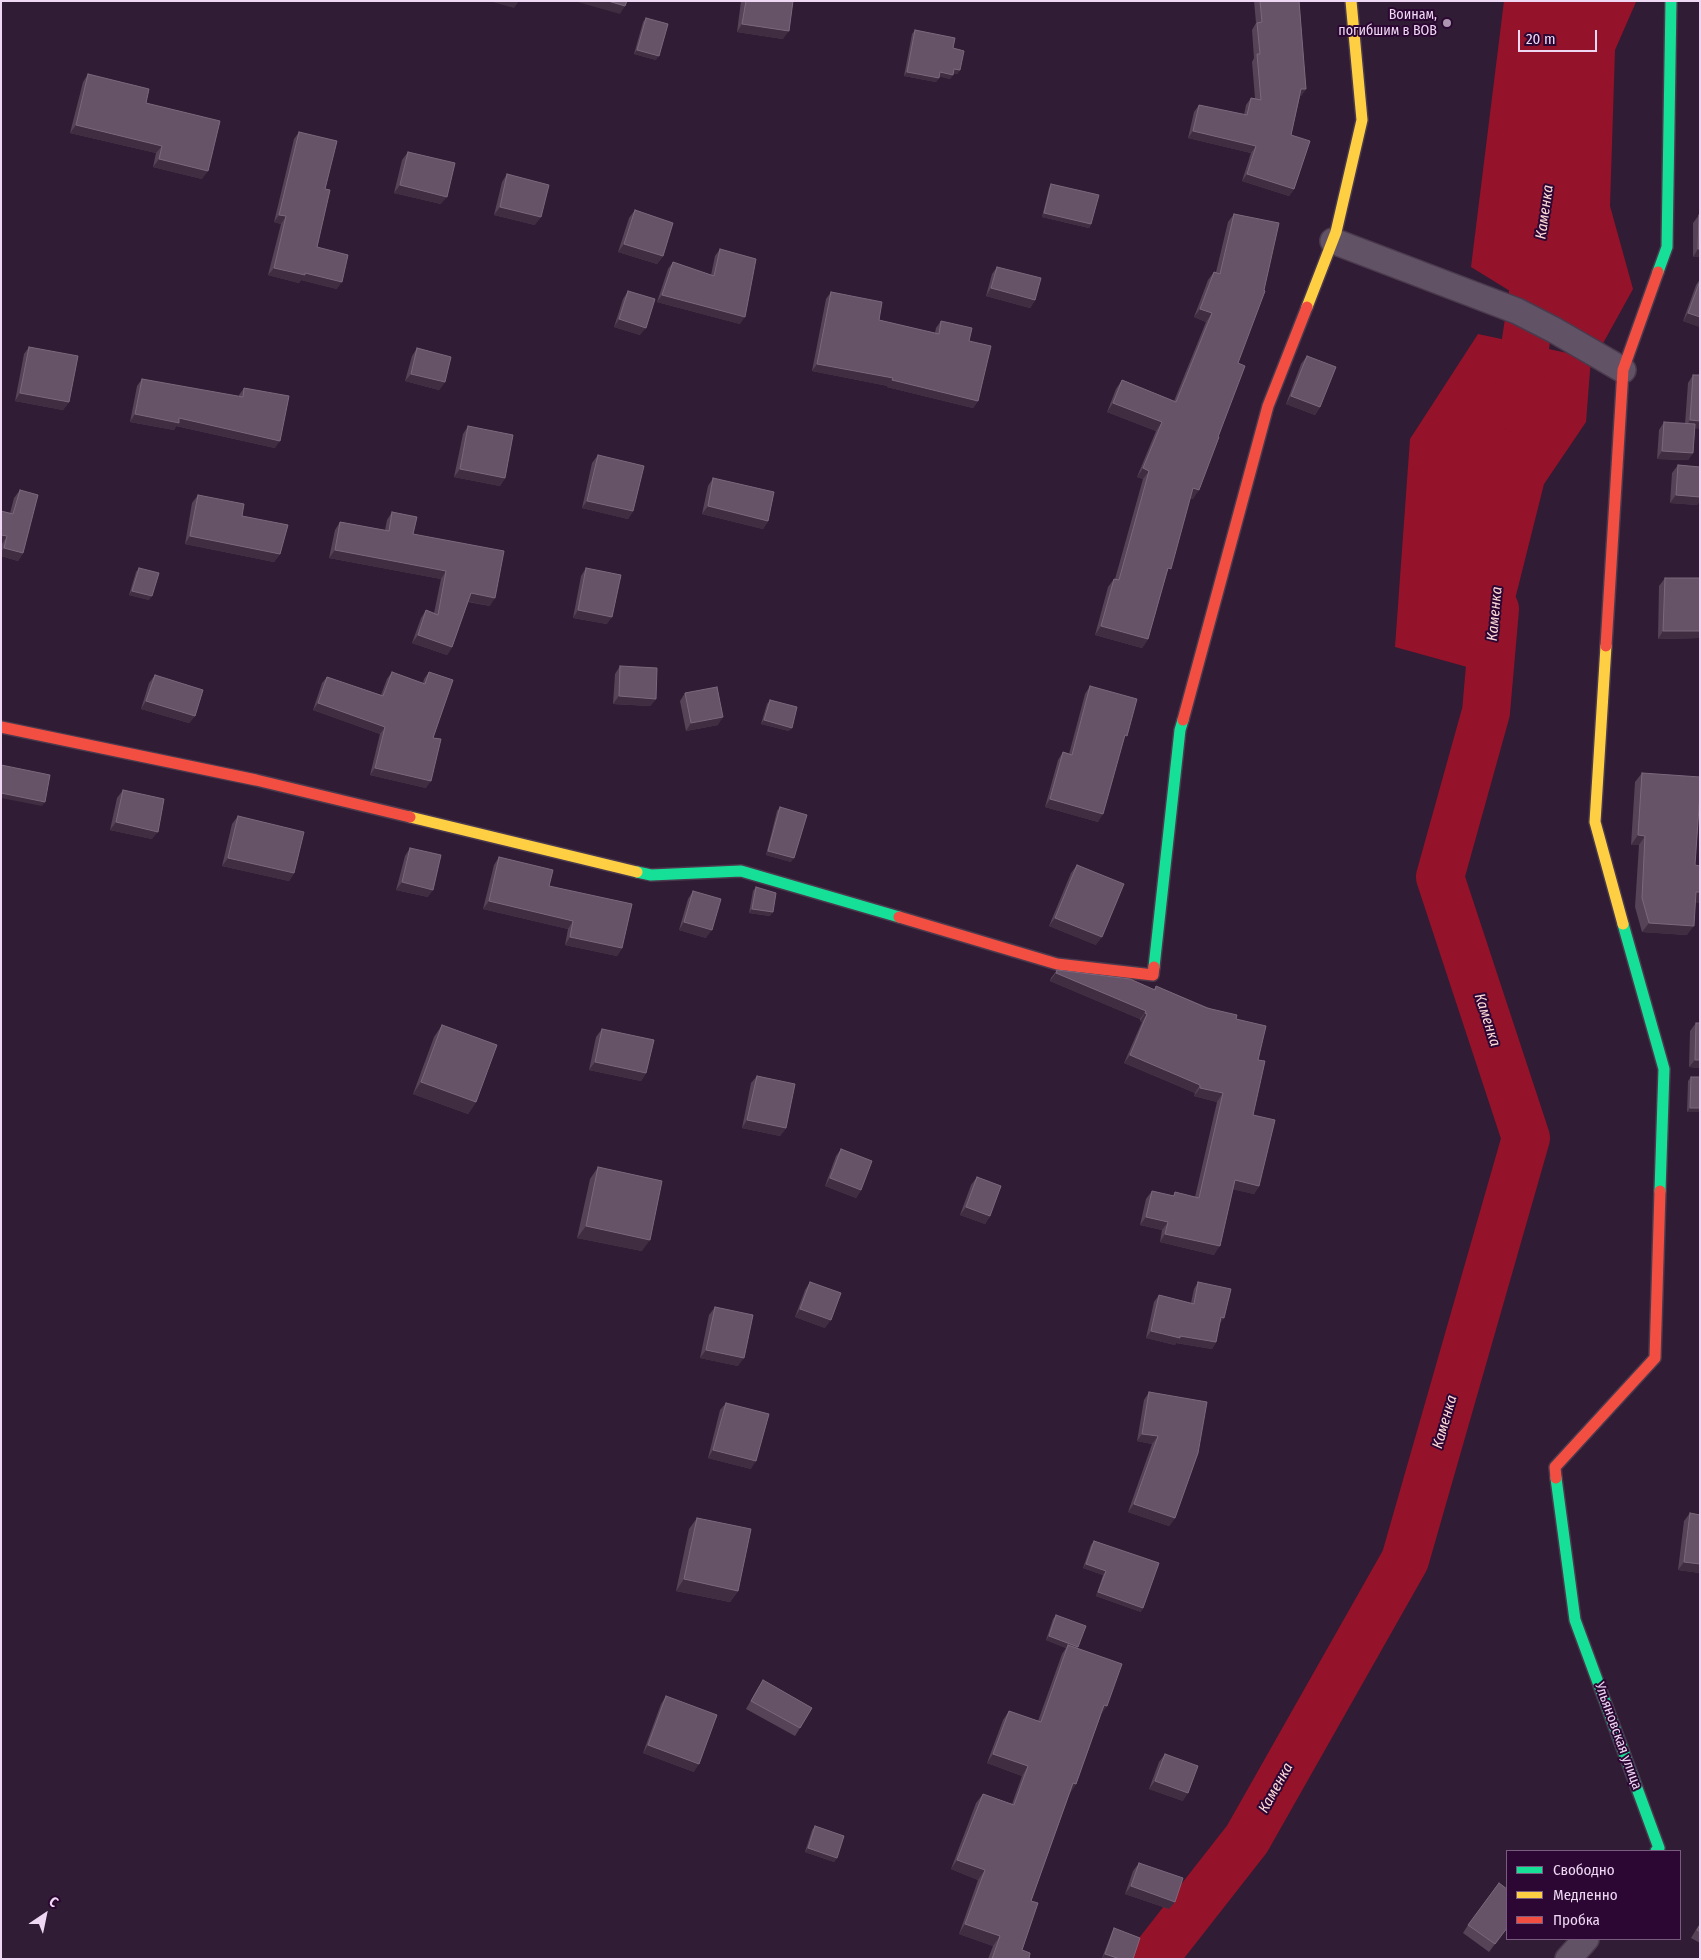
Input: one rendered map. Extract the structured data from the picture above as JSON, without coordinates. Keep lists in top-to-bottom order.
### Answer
{
  "streets": {
    "street": ["Ульяновская улица"]
  },
  "water": ["Каменка"],
  "places": ["Воинам, погибшим в ВОВ"],
  "legend": ["Свободно", "Медленно", "Пробка"],
  "scale_bar": "20 m",
  "north": "top right"
}
